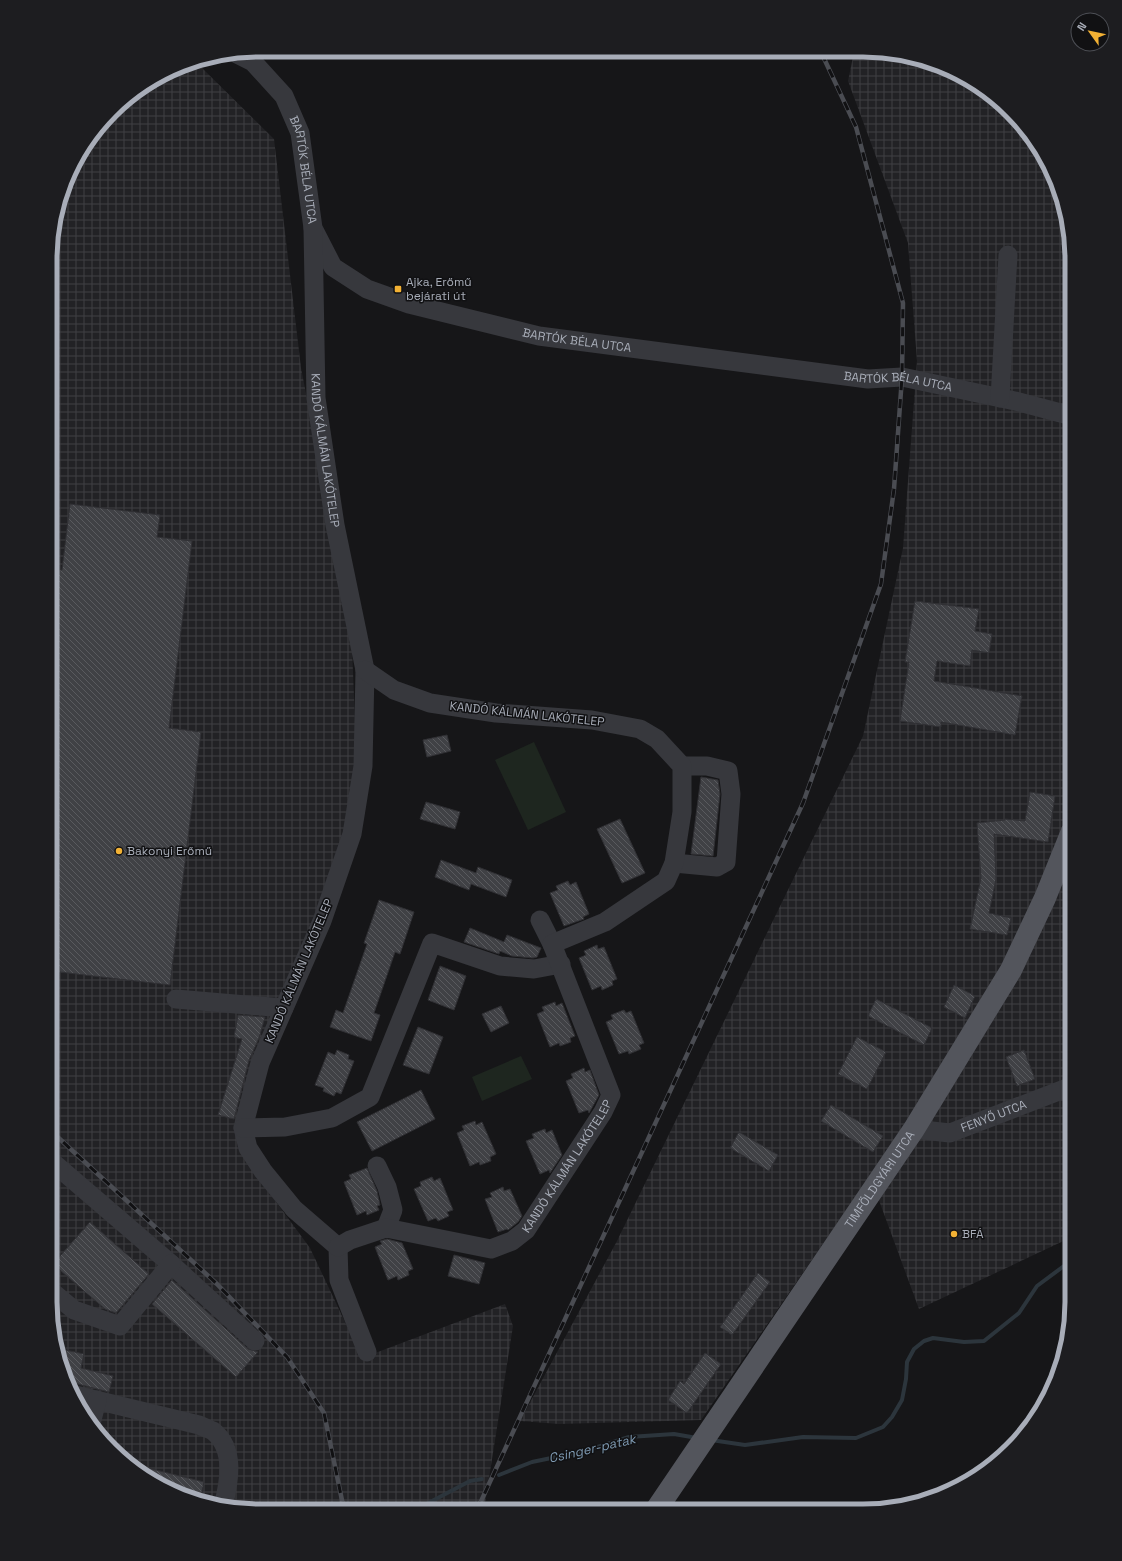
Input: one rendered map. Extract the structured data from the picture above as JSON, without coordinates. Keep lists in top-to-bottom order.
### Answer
{
  "streets": {
    "main road": ["TIMFÖLDGYÁRI UTCA"],
    "street": ["BARTÓK BÉLA UTCA", "KANDÓ KÁLMÁN LAKÓTELEP", "FENYŐ UTCA"]
  },
  "crossings": [
    ["BARTÓK BÉLA UTCA", "KANDÓ KÁLMÁN LAKÓTELEP"],
    ["FENYŐ UTCA", "TIMFÖLDGYÁRI UTCA"]
  ],
  "water": ["Csinger-patak"],
  "places": {
    "transit": ["Ajka, Erőmű bejárati út"],
    "other": ["Bakonyi Erőmű", "BFÁ"]
  },
  "north": "top left"
}
